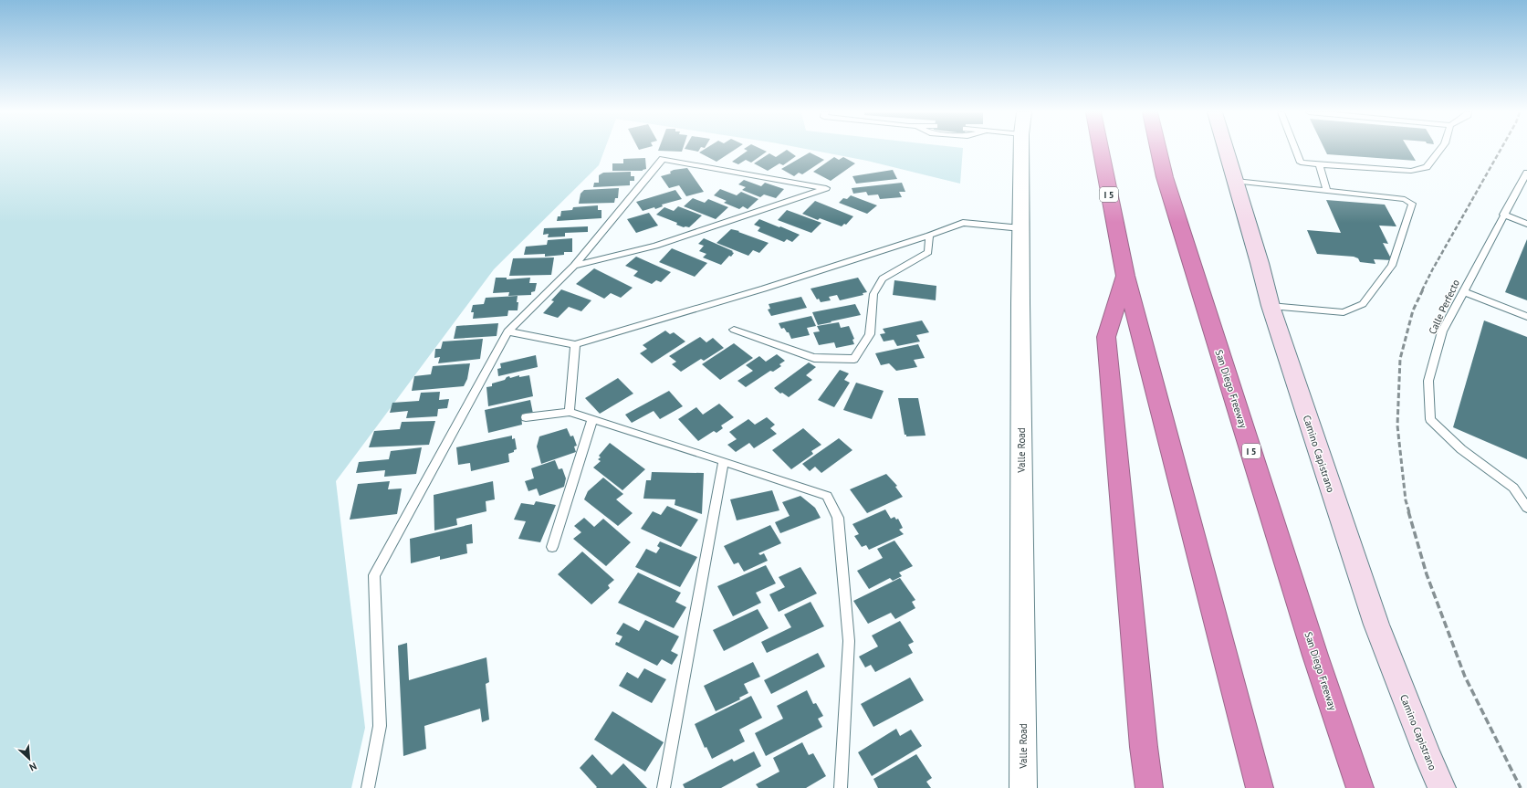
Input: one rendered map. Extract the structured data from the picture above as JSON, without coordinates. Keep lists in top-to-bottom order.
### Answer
{
  "streets": {
    "highway": ["I 5", "San Diego Freeway"],
    "main road": ["Camino Capistrano"],
    "street": ["Valle Road"],
    "lane": ["Calle Perfecto"]
  },
  "north": "bottom right"
}
